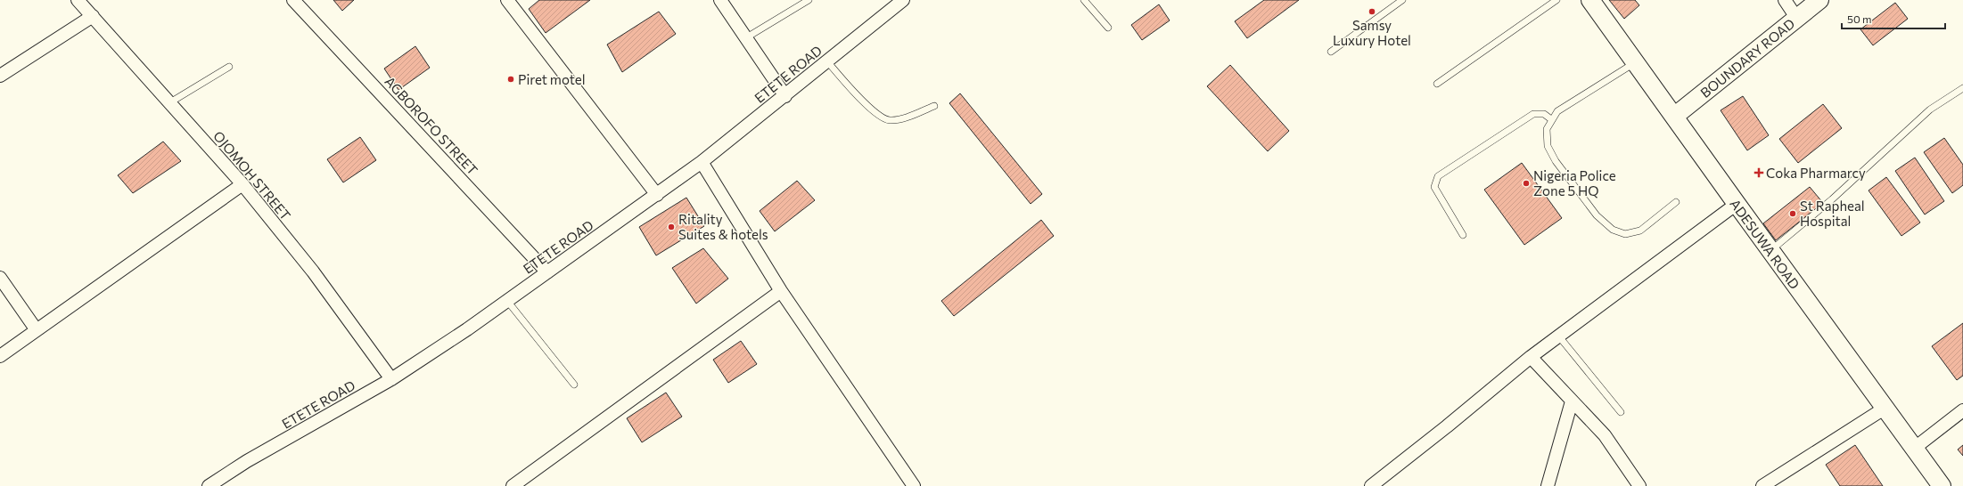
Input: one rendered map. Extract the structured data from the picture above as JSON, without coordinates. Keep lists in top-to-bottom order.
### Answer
{
  "streets": {
    "street": [
      "BOUNDARY ROAD",
      "ETETE ROAD",
      "AGBOROFO STREET",
      "OJOMOH STREET",
      "ADESUWA ROAD"
    ]
  },
  "crossings": [
    ["BOUNDARY ROAD", "ADESUWA ROAD"],
    ["ETETE ROAD", "AGBOROFO STREET"],
    ["ETETE ROAD", "OJOMOH STREET"]
  ],
  "places": {
    "other": [
      "Samsy Luxury Hotel",
      "Piret motel",
      "Nigeria Police Zone 5 HQ",
      "St Rapheal Hospital",
      "Ritality Suites & hotels"
    ],
    "health": ["Coka Pharmarcy"]
  },
  "scale_bar": "50 m"
}
